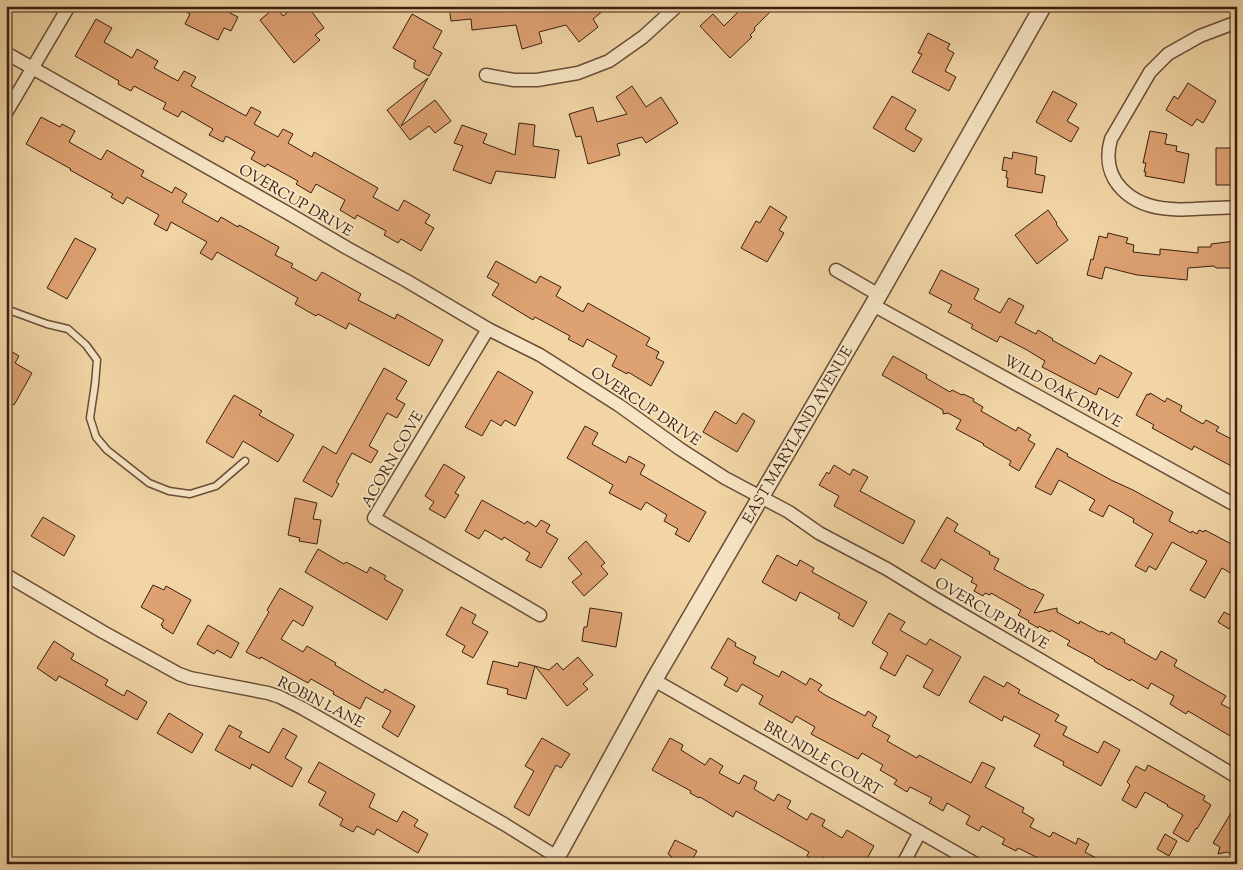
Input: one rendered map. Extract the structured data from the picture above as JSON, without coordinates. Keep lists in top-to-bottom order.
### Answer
{
  "streets": {
    "street": [
      "OVERCUP DRIVE",
      "WILD OAK DRIVE",
      "EAST MARYLAND AVENUE",
      "ACORN COVE",
      "ROBIN LANE",
      "BRUNDLE COURT"
    ]
  },
  "crossings": [
    ["OVERCUP DRIVE", "EAST MARYLAND AVENUE"],
    ["OVERCUP DRIVE", "ACORN COVE"],
    ["WILD OAK DRIVE", "EAST MARYLAND AVENUE"],
    ["EAST MARYLAND AVENUE", "ROBIN LANE"],
    ["EAST MARYLAND AVENUE", "BRUNDLE COURT"]
  ]
}
